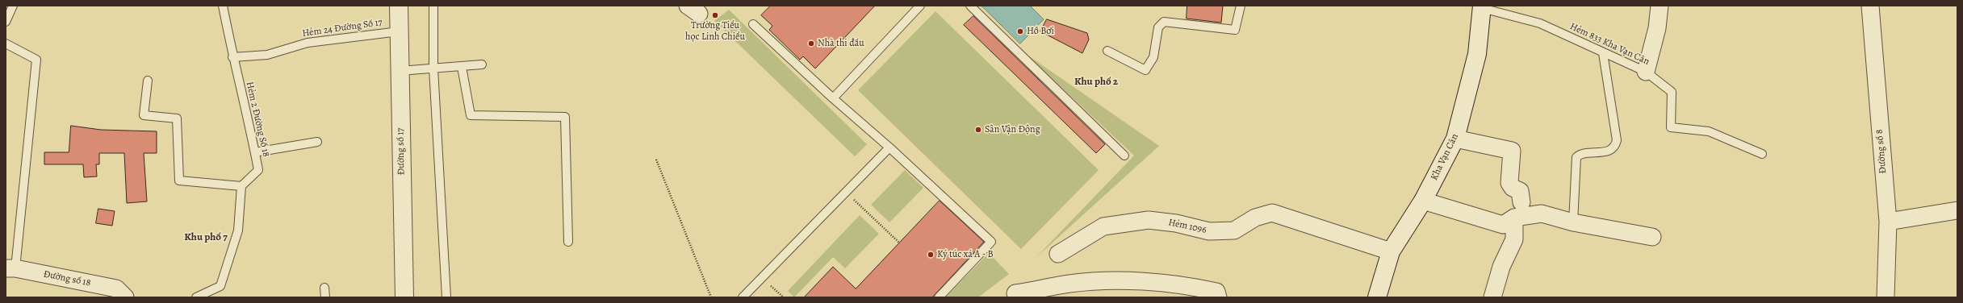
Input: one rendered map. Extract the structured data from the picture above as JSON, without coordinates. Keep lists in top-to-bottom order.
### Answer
{
  "streets": {
    "main road": ["Đường số 17", "Kha Vạn Cân"],
    "street": ["Đường số 8", "Hẻm 1096", "Đường số 18"],
    "lane": ["Hẻm 24 Đường Số 17", "Hẻm 833 Kha Vạn Cân", "Hẻm 2 Đường Số 18"]
  },
  "crossings": [
    ["Hẻm 24 Đường Số 17", "Hẻm 2 Đường Số 18"],
    ["Hẻm 24 Đường Số 17", "Đường số 17"],
    ["Hẻm 833 Kha Vạn Cân", "Kha Vạn Cân"],
    ["Kha Vạn Cân", "Hẻm 1096"]
  ],
  "districts": ["Khu phố 2", "Khu phố 7"],
  "places": [
    "Trường Tiểu học Linh Chiểu",
    "Hồ Bơi",
    "Nhà thi đấu",
    "Sân Vận Động",
    "Ký túc xá A - B"
  ]
}
